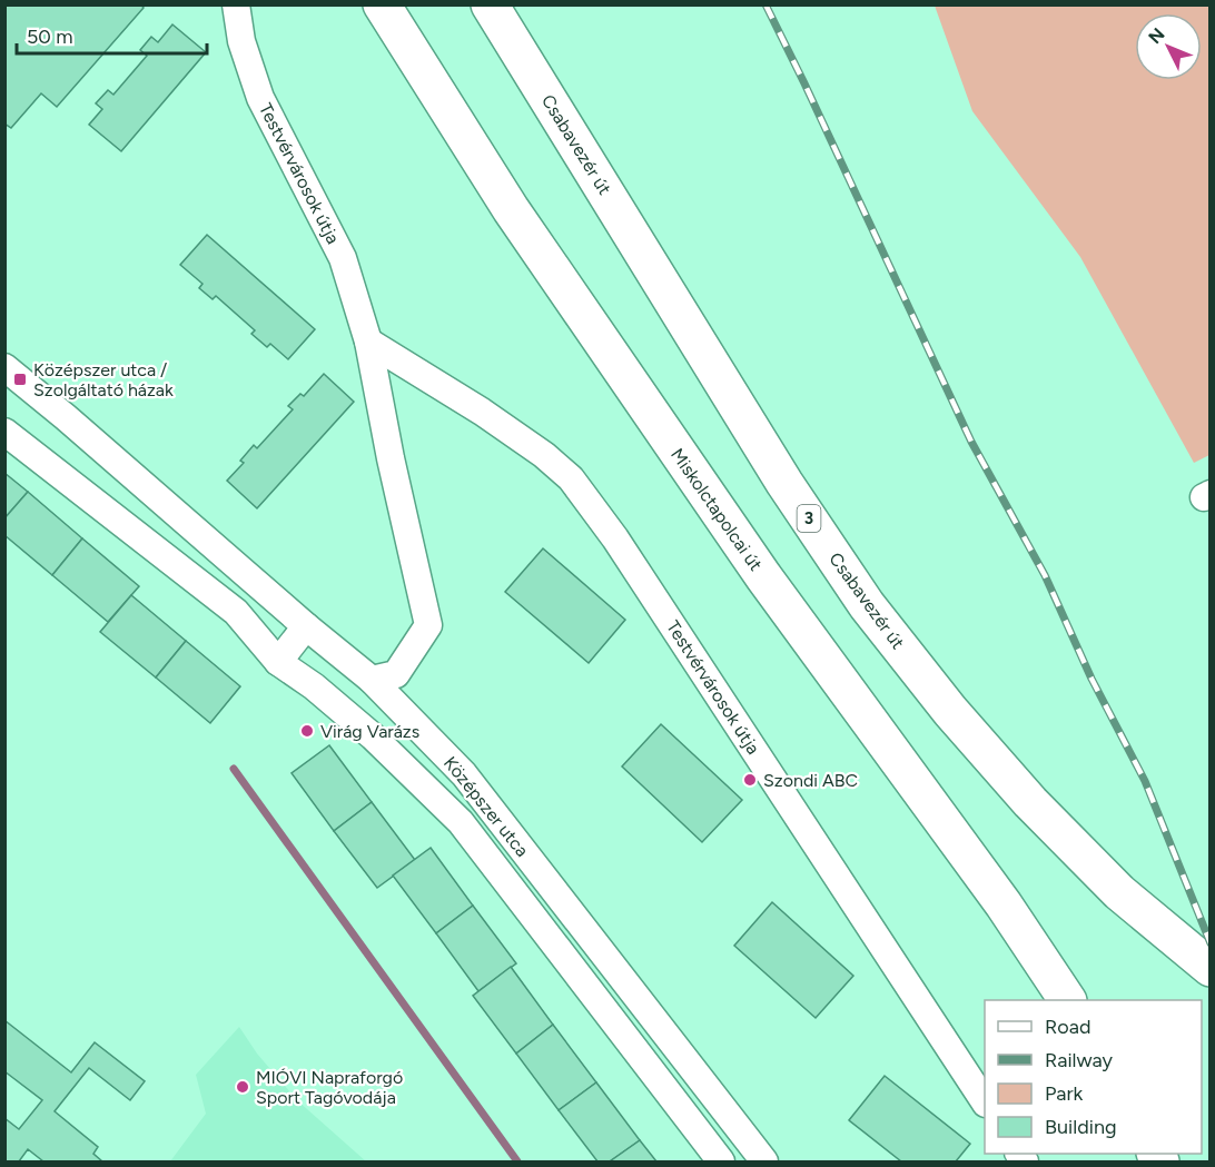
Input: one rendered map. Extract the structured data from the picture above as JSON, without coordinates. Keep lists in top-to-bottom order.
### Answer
{
  "streets": {
    "street": [
      "Csabavezér út",
      "Testvérvárosok útja",
      "Miskolctapolcai út",
      "3",
      "Középszer utca"
    ]
  },
  "crossings": [
    ["Testvérvárosok útja", "Középszer utca"]
  ],
  "places": {
    "transit": ["Középszer utca / Szolgáltató házak"],
    "other": ["Virág Varázs", "Szondi ABC", "MIÓVI Napraforgó Sport Tagóvodája"]
  },
  "legend": [
    "Road",
    "Railway",
    "Park",
    "Building"
  ],
  "scale_bar": "50 m",
  "north": "top left"
}
